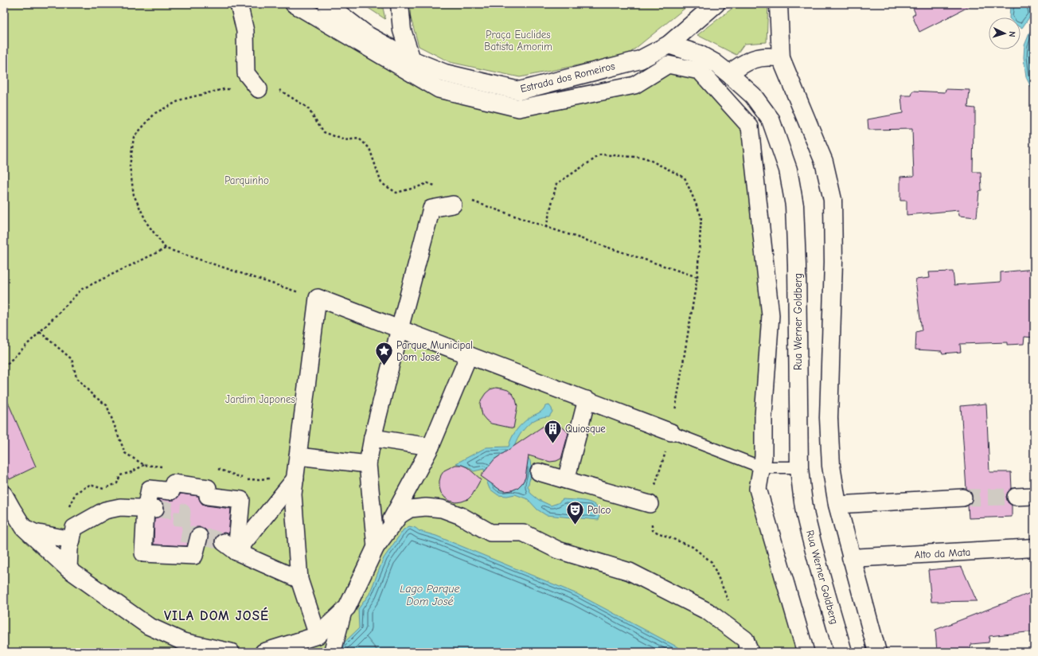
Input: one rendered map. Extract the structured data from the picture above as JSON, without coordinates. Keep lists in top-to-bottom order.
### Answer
{
  "streets": {
    "main road": ["Estrada dos Romeiros", "Rua Werner Goldberg", "Alto da Mata"]
  },
  "crossings": [
    ["Estrada dos Romeiros", "Rua Werner Goldberg"]
  ],
  "districts": ["VILA DOM JOSÉ"],
  "water": ["Lago Parque Dom José"],
  "parks": ["Praça Euclides Batista Amorim", "Parquinho", "Jardim Japones"],
  "places": {
    "place": ["Parque Municipal Dom José"],
    "building": ["Quiosque"],
    "theatre": ["Palco"]
  },
  "north": "right"
}
